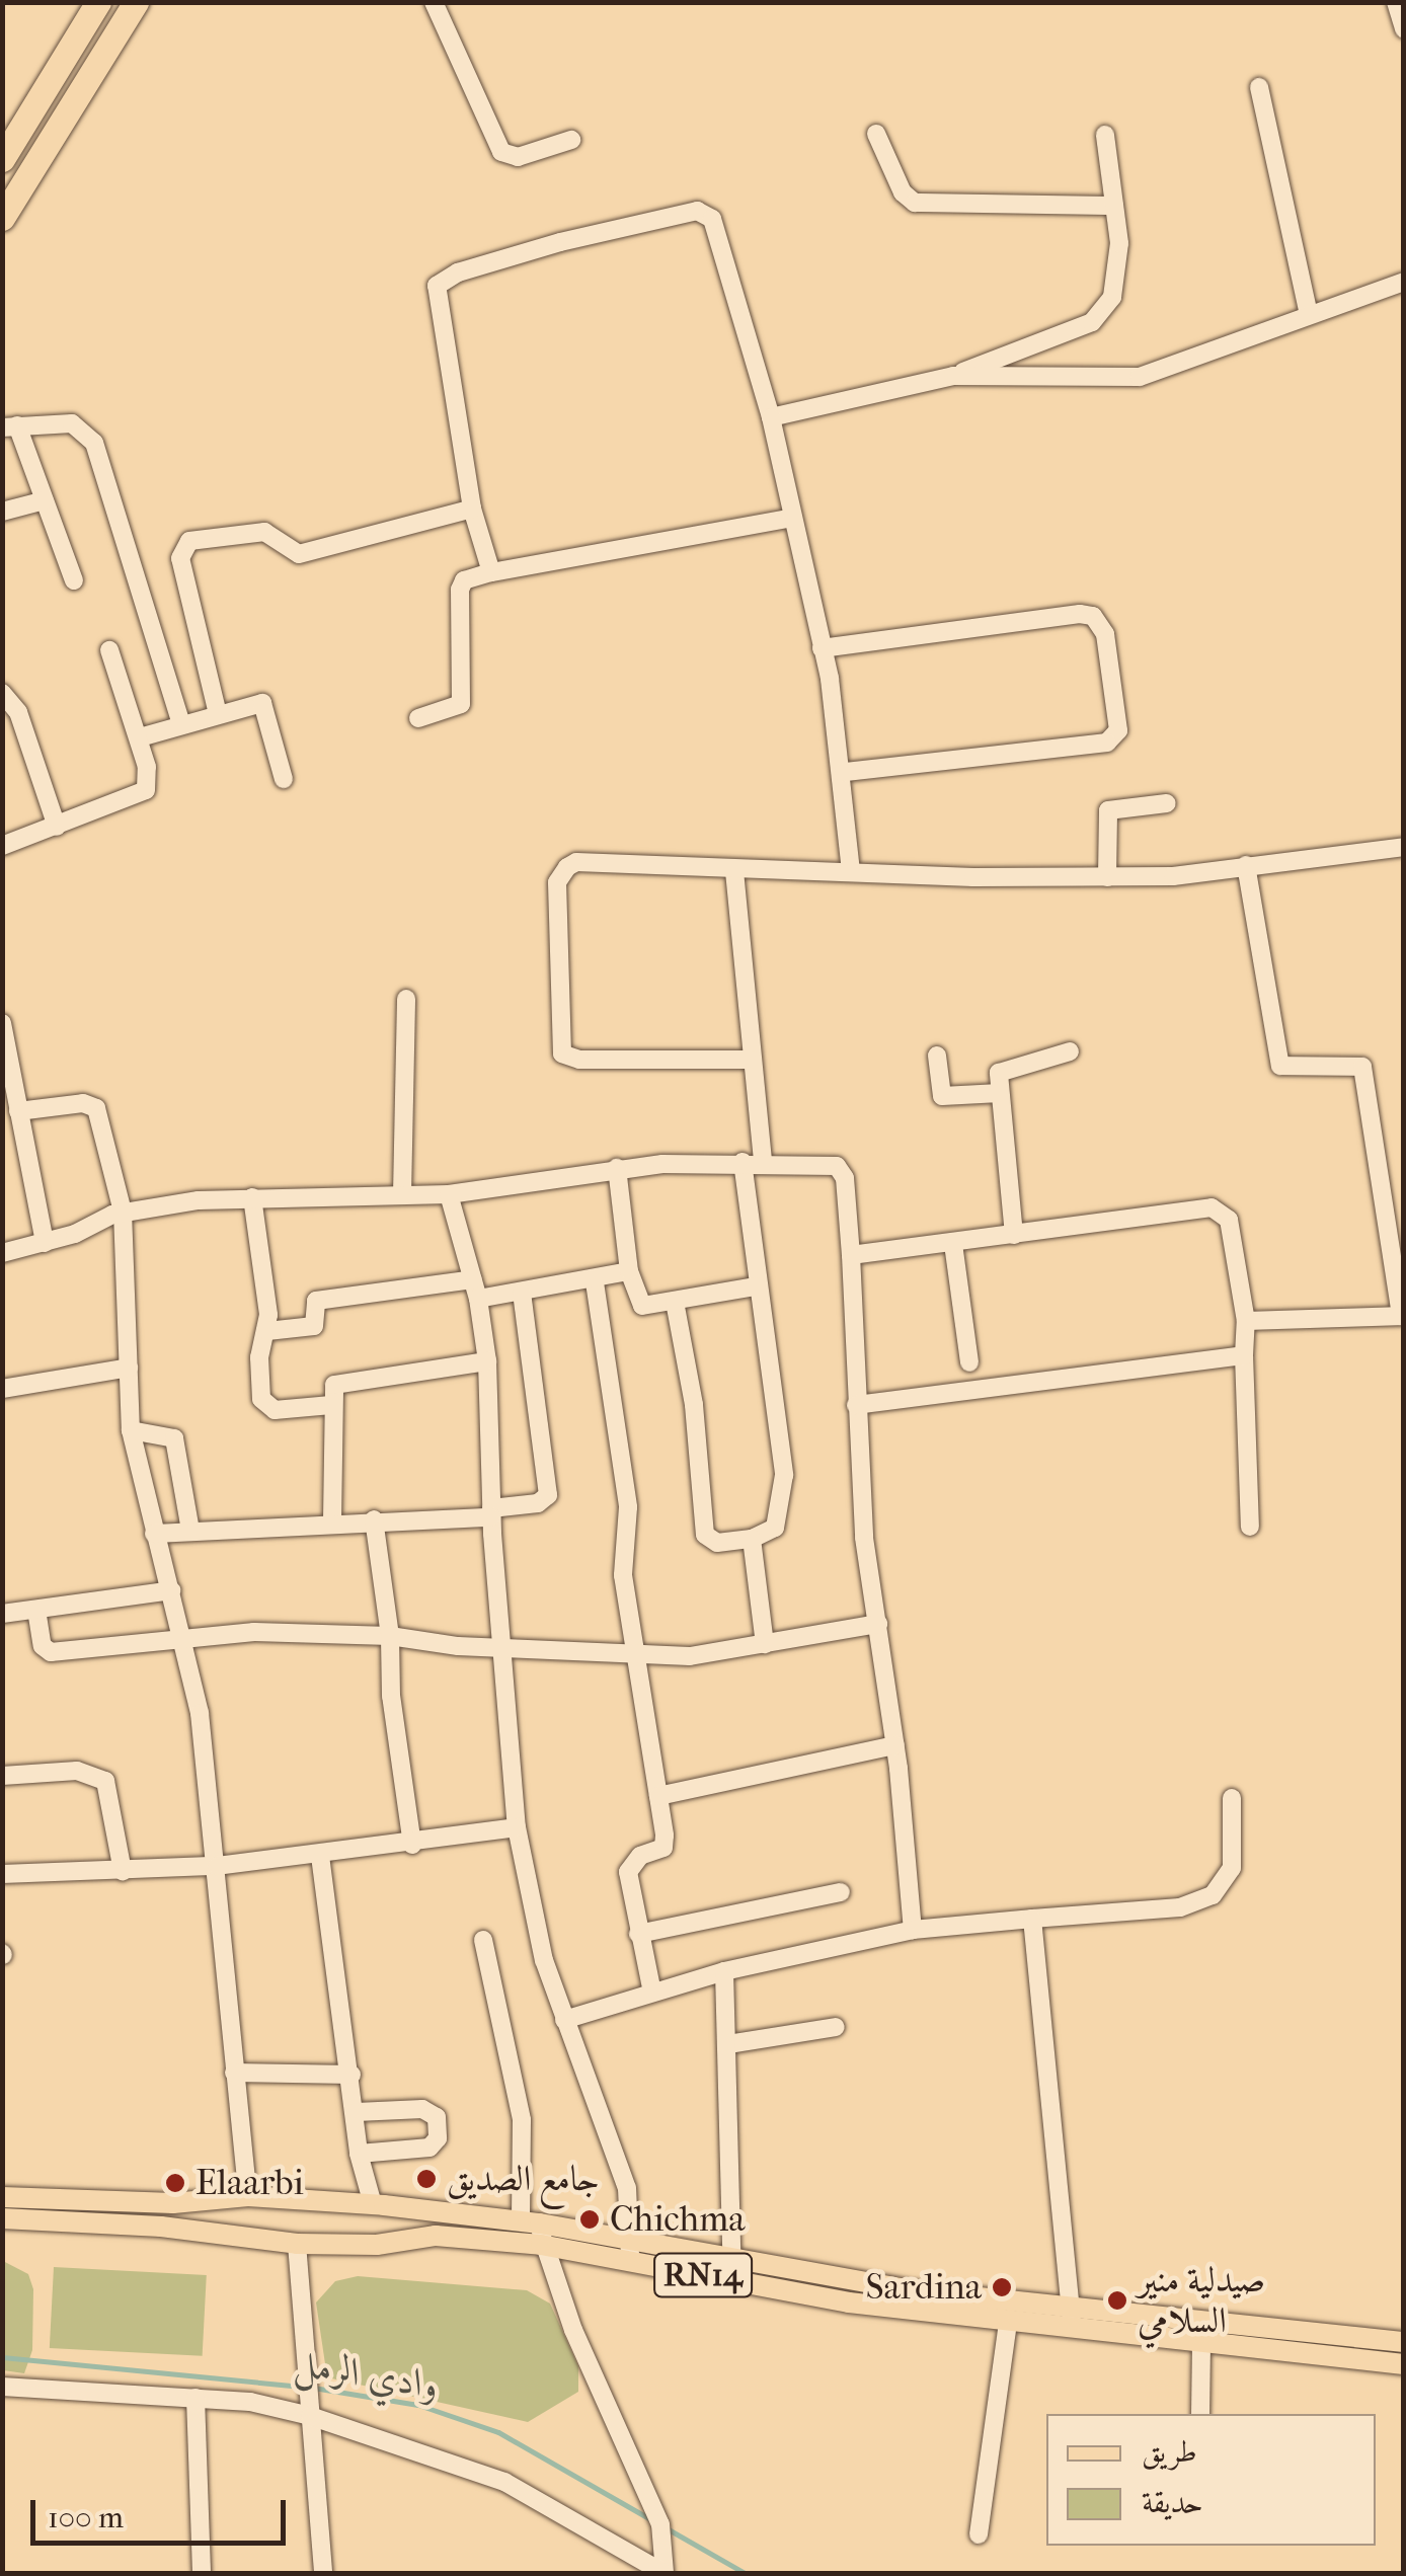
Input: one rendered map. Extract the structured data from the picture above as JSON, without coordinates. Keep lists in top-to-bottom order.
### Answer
{
  "streets": {
    "main road": ["RN14"]
  },
  "water": ["وادي الرمل"],
  "places": [
    "جامع الصديق",
    "Elaarbi",
    "Chichma",
    "Sardina",
    "صيدلية منير السلامي"
  ],
  "legend": ["طريق", "حديقة"],
  "scale_bar": "100 m"
}
